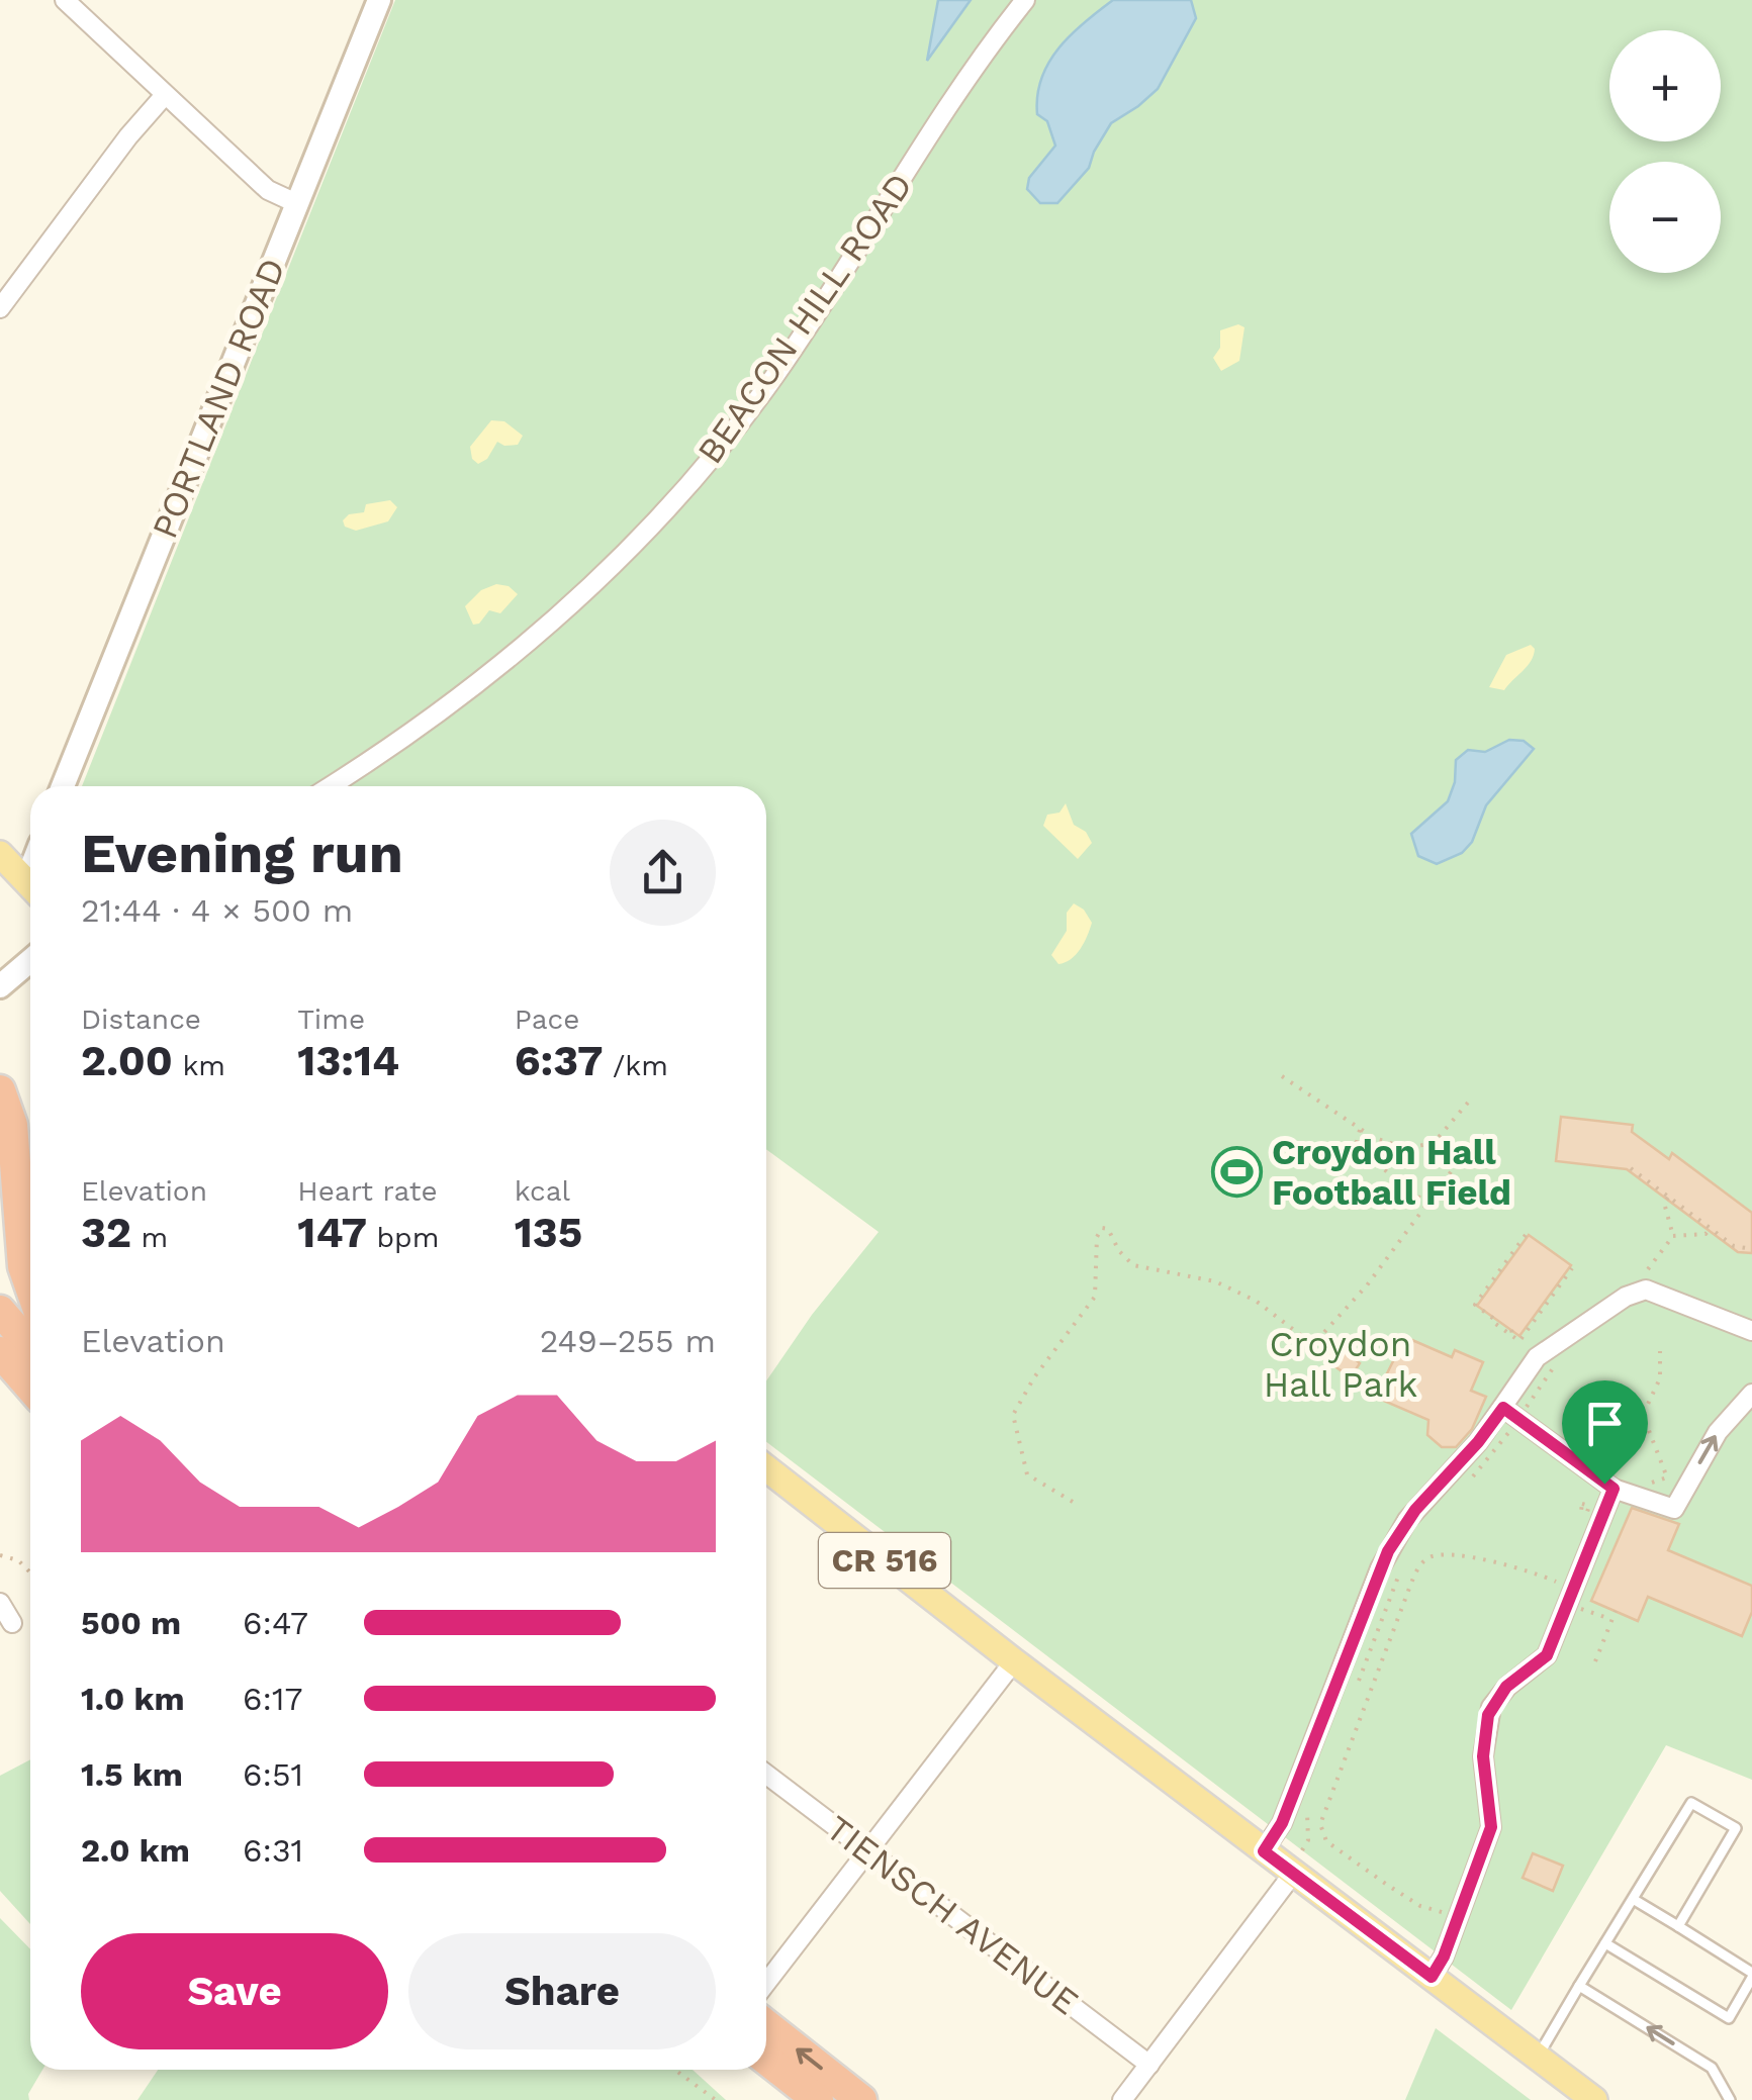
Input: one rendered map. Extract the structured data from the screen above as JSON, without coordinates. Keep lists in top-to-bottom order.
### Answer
{
  "streets": {
    "main road": ["CR 516"],
    "street": ["BEACON HILL ROAD", "PORTLAND ROAD", "TIENSCH AVENUE"]
  },
  "parks": ["Croydon Hall Park"],
  "places": {
    "sports": ["Croydon Hall Football Field"]
  },
  "page": {
    "map_buttons": ["+", "−"],
    "heading": ["Evening run", "21:44 · 4 × 500 m"],
    "stats": [
      ["Distance", "2.00 km"],
      ["Time", "13:14"],
      ["Pace", "6:37 /km"],
      ["Elevation", "32 m"],
      ["Heart rate", "147 bpm"],
      ["kcal", "135"]
    ],
    "chart": ["Elevation", "249–255 m"],
    "list": [
      {
        "name": "500 m",
        "note": "6:47"
      },
      {
        "name": "1.0 km",
        "note": "6:17"
      },
      {
        "name": "1.5 km",
        "note": "6:51"
      },
      {
        "name": "2.0 km",
        "note": "6:31"
      }
    ],
    "buttons": ["Save", "Share"]
  }
}
